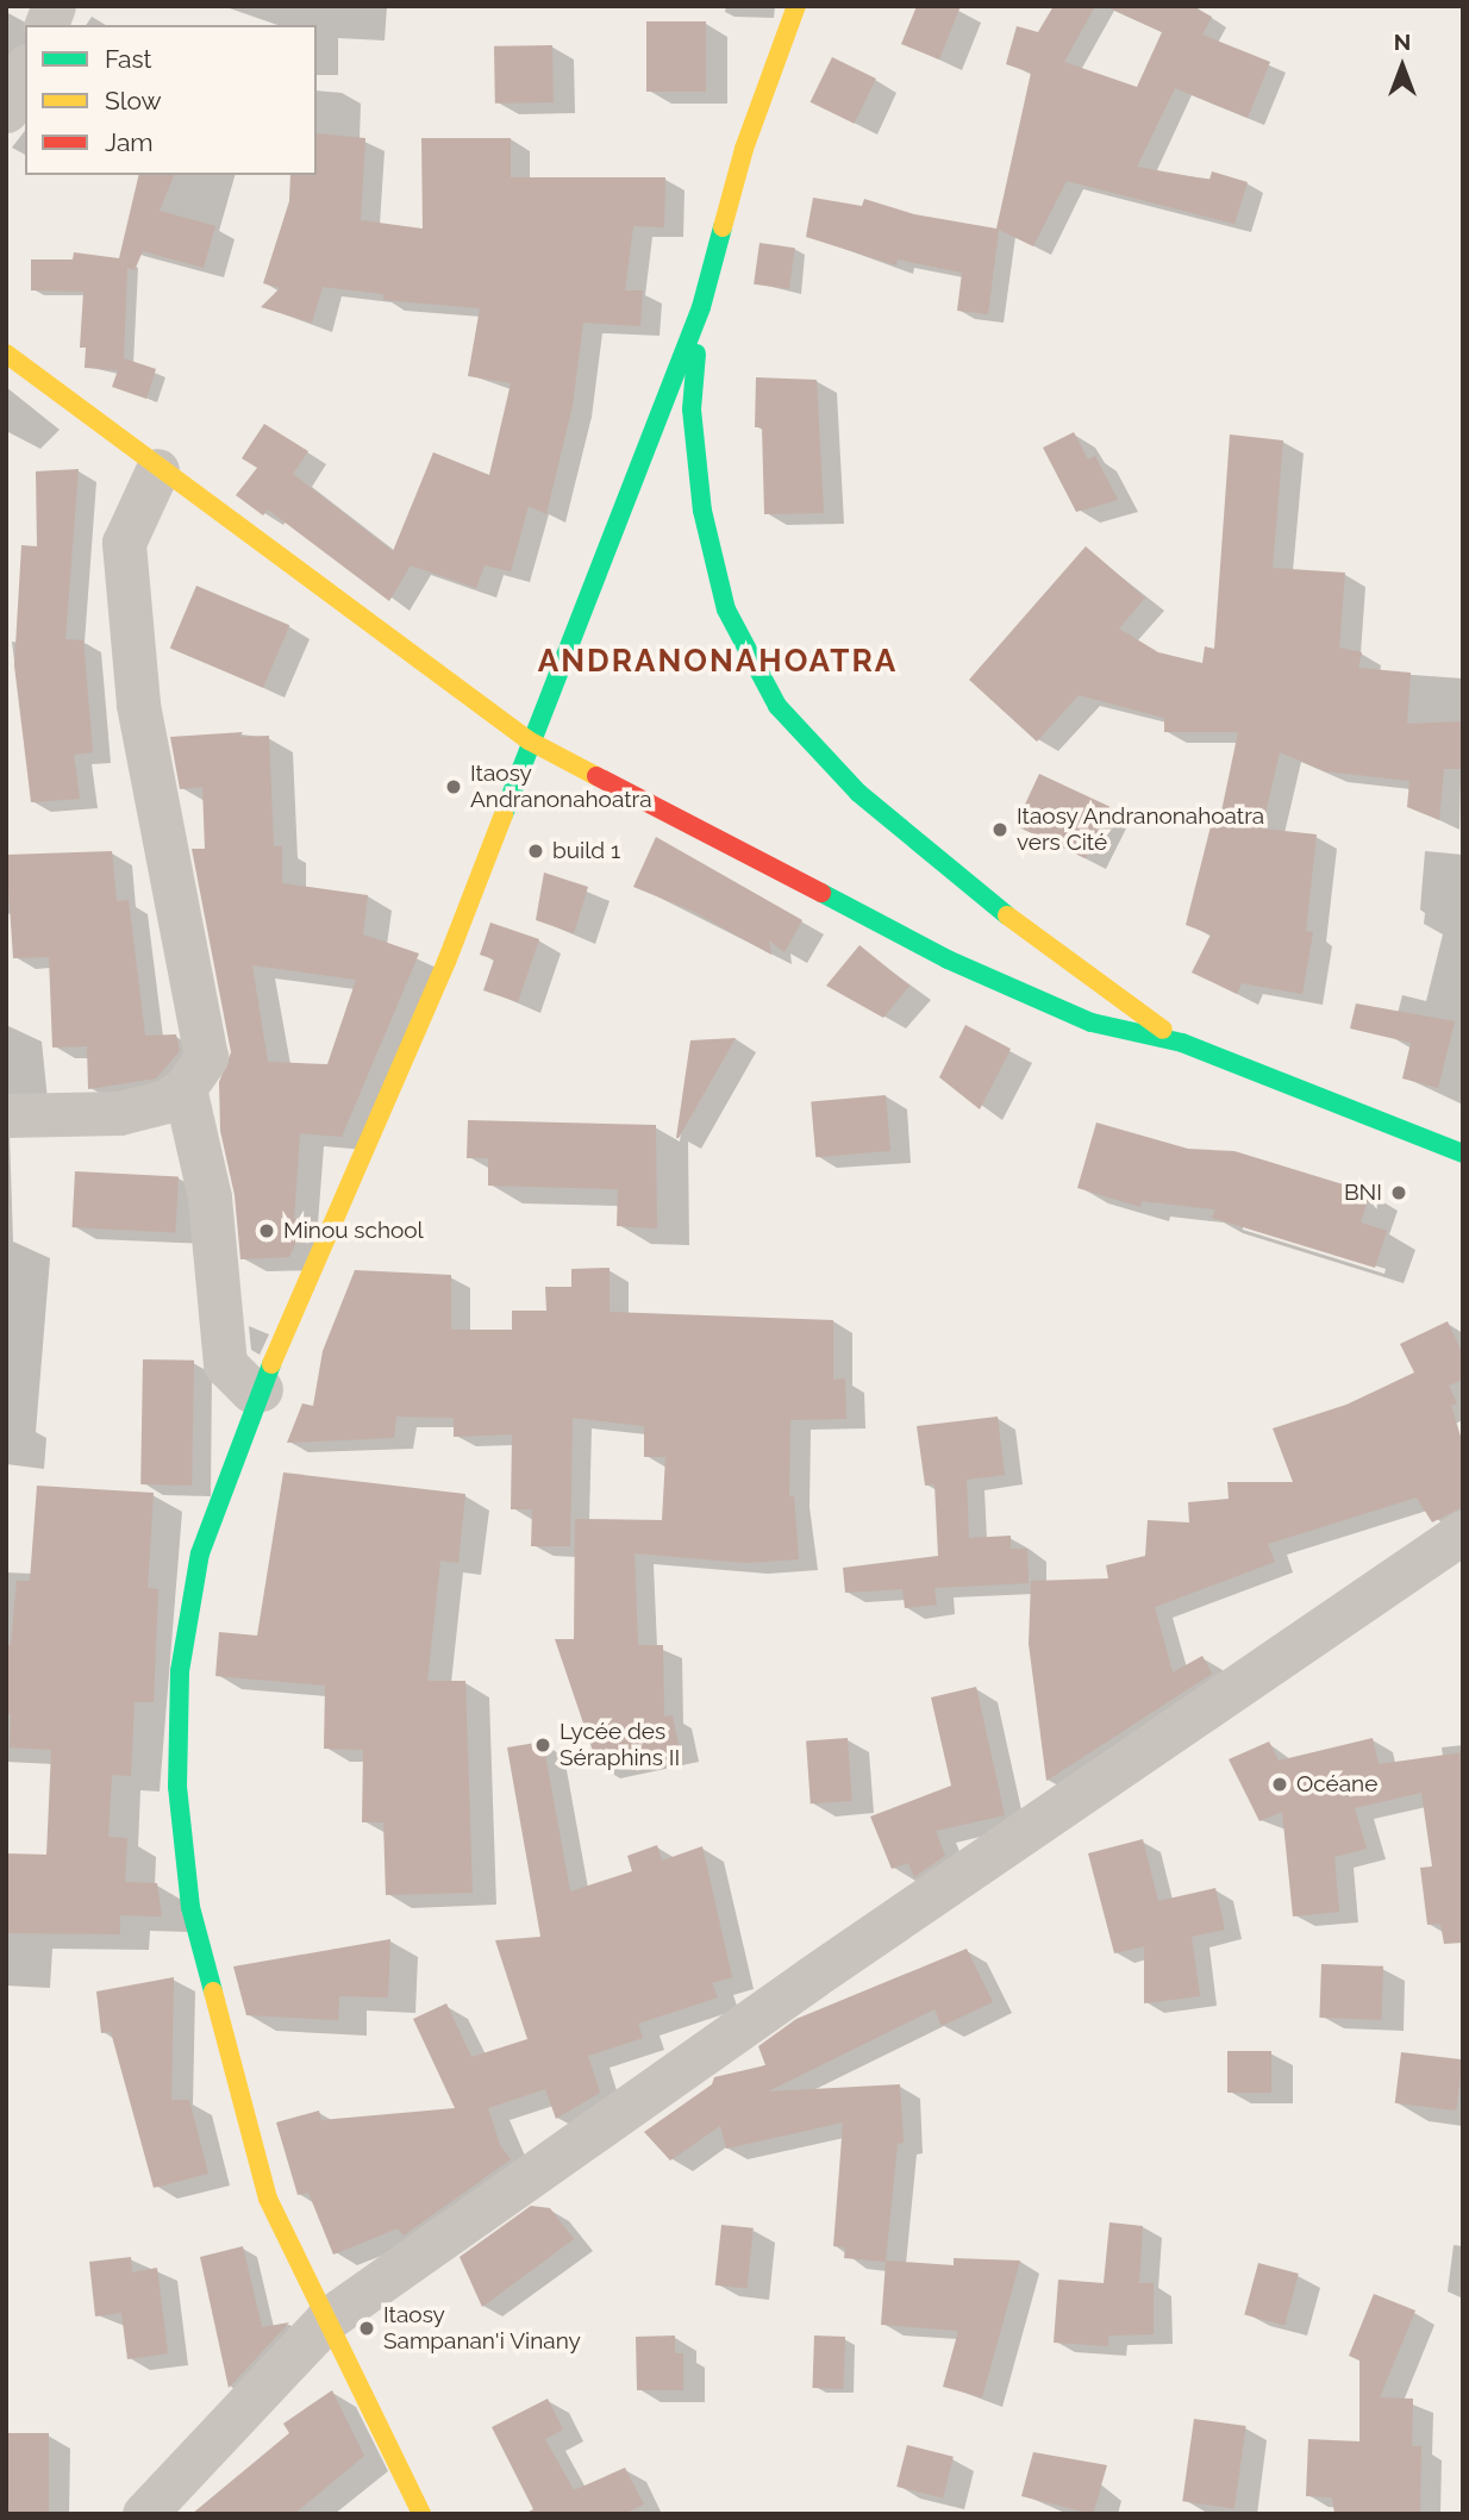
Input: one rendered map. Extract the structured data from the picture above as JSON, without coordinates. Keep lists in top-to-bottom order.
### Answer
{
  "districts": ["ANDRANONAHOATRA"],
  "places": [
    "Itaosy Andranonahoatra",
    "Itaosy Andranonahoatra vers Cité",
    "build 1",
    "BNI",
    "Minou school",
    "Lycée des Séraphins II",
    "Océane",
    "Itaosy Sampanan'i Vinany"
  ],
  "legend": ["Fast", "Slow", "Jam"],
  "north": "top"
}
